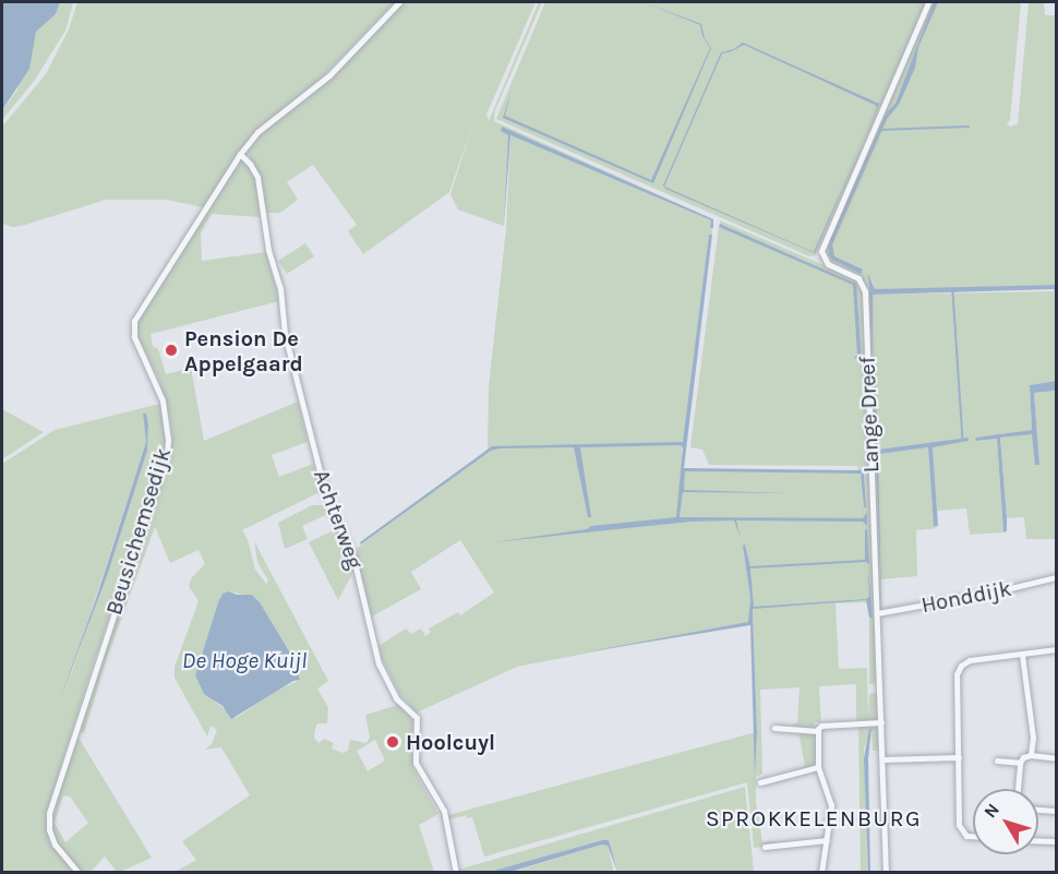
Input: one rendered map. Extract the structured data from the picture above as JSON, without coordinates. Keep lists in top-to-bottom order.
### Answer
{
  "streets": {
    "street": [
      "Lange Dreef",
      "Achterweg",
      "Beusichemsedijk",
      "Honddijk"
    ]
  },
  "crossings": [
    ["Lange Dreef", "Honddijk"],
    ["Achterweg", "Beusichemsedijk"]
  ],
  "districts": ["SPROKKELENBURG"],
  "water": ["De Hoge Kuijl"],
  "places": ["Pension De Appelgaard", "Hoolcuyl"],
  "north": "top left"
}
